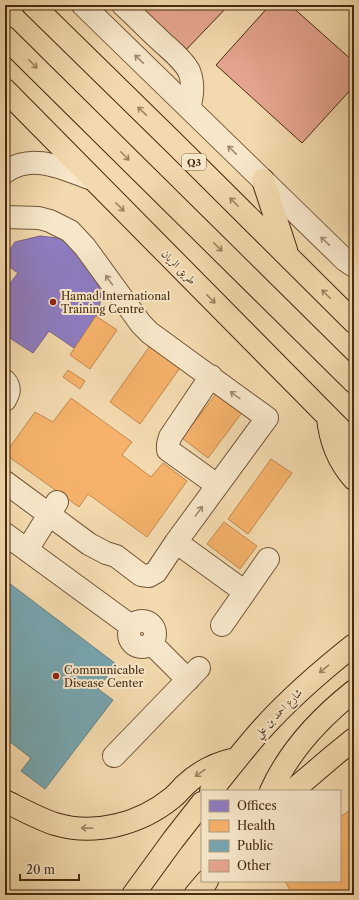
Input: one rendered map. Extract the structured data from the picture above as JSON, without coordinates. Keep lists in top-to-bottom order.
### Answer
{
  "streets": {
    "main road": ["Q3", "طريق الريان", "شارع احمد بن علي"]
  },
  "places": ["Hamad International Training Centre", "Communicable Disease Center"],
  "legend": [
    "Offices",
    "Health",
    "Public",
    "Other"
  ],
  "scale_bar": "20 m"
}
